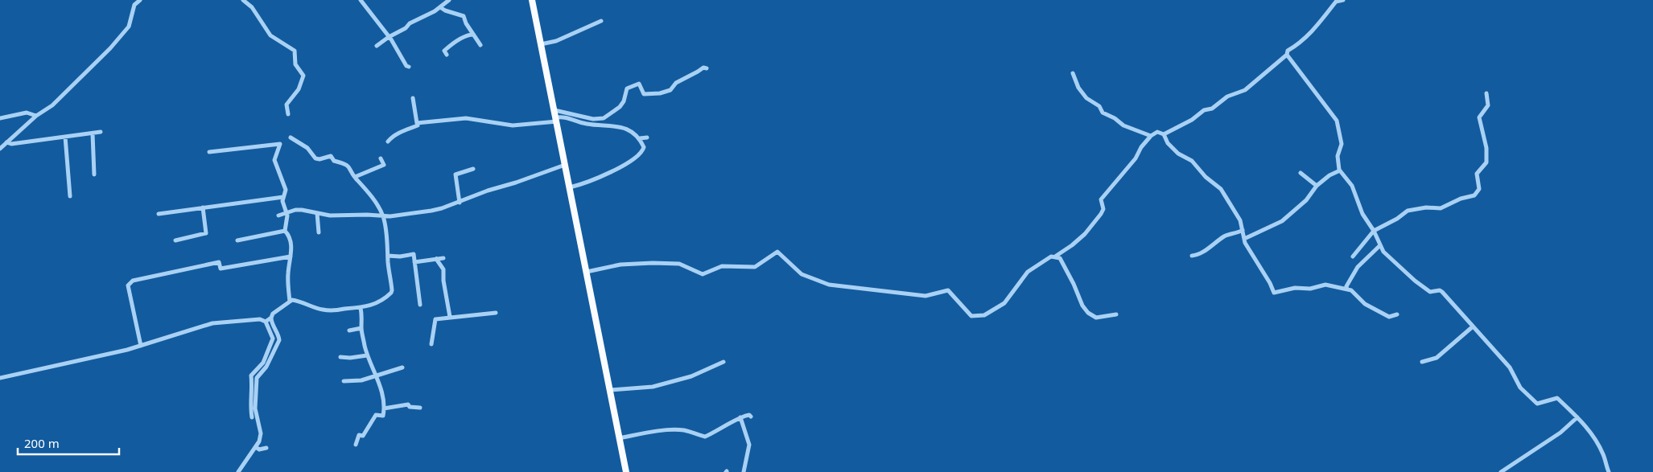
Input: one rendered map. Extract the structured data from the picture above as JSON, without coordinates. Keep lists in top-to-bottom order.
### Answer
{
  "scale_bar": "200 m"
}
